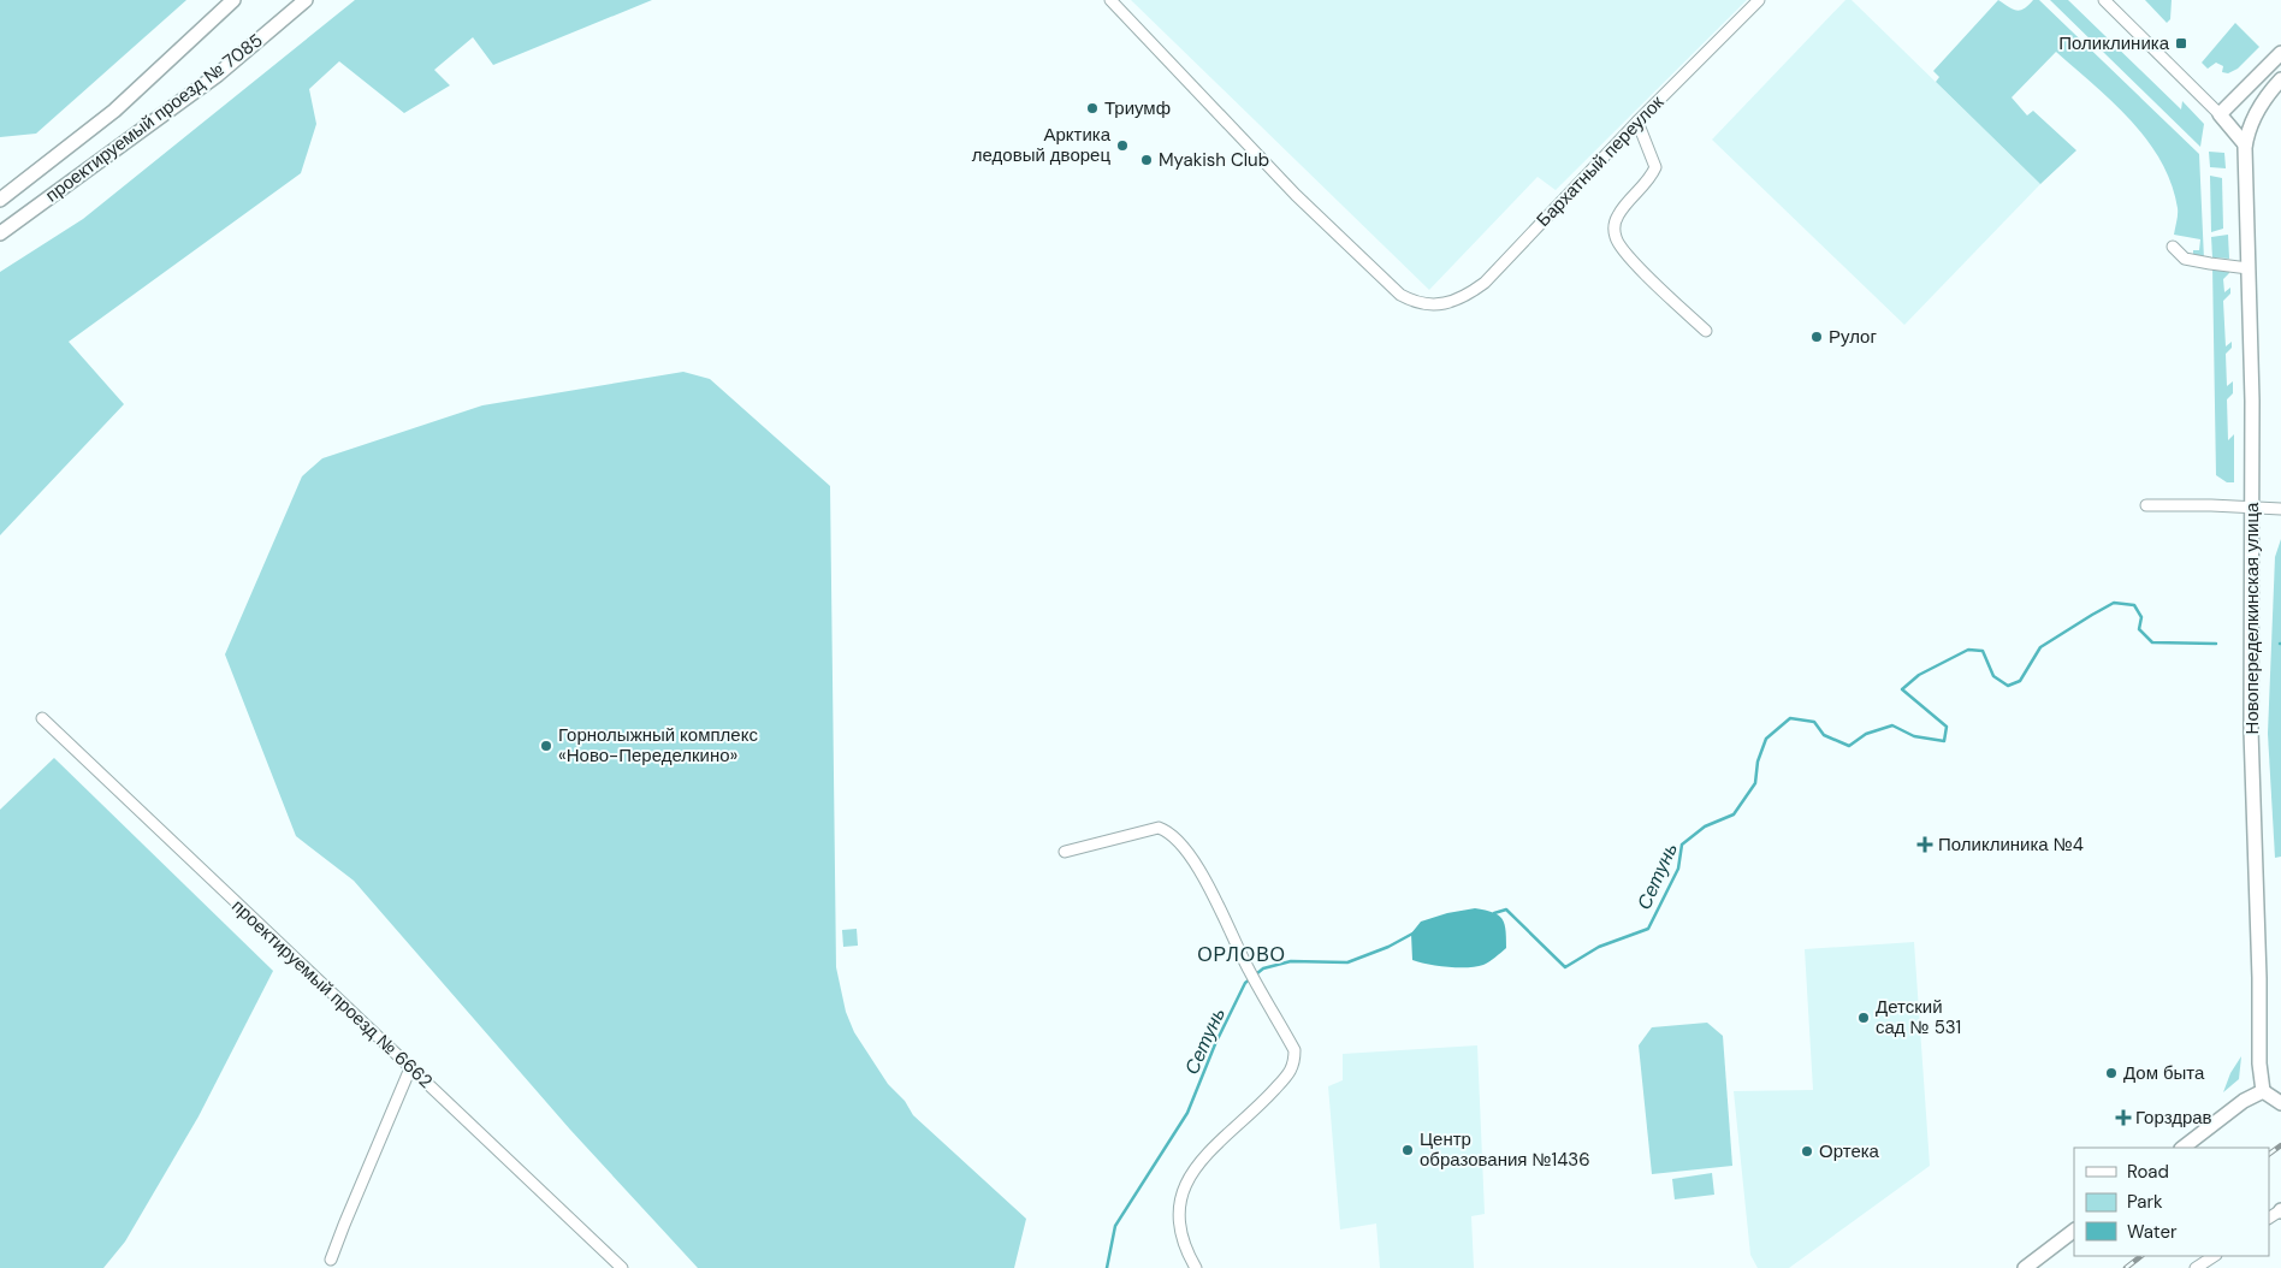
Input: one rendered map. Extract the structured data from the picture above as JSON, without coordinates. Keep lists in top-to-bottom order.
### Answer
{
  "streets": {
    "main road": ["проектируемый проезд № 7085", "Новопеределкинская улица"],
    "street": ["Бархатный переулок", "проектируемый проезд № 6662"]
  },
  "districts": ["ОРЛОВО"],
  "water": ["Сетунь"],
  "places": {
    "transit": ["Поликлиника"],
    "other": [
      "Триумф",
      "Арктика ледовый дворец",
      "Myakish Club",
      "Рулог",
      "Горнолыжный комплекс «Ново-Переделкино»",
      "Детский сад № 531",
      "Дом быта",
      "Центр образования №1436",
      "Ортека"
    ],
    "health": ["Поликлиника №4", "Горздрав"]
  },
  "legend": ["Road", "Park", "Water"]
}
